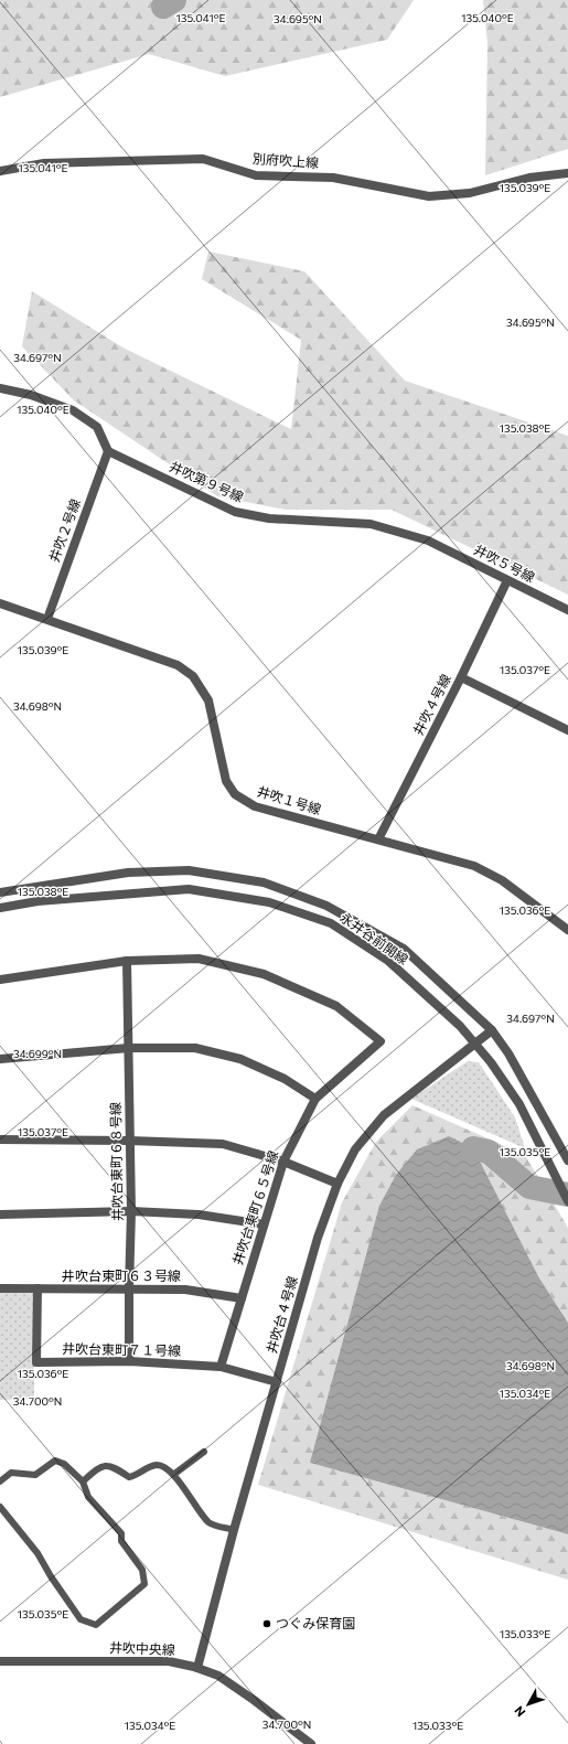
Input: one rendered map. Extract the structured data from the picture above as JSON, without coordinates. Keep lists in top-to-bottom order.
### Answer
{
  "streets": {
    "street": [
      "別府吹上線",
      "井吹第９号線",
      "井吹２号線",
      "井吹５号線",
      "井吹４号線",
      "井吹１号線",
      "永井谷前開線",
      "井吹台東町６８号線",
      "井吹台東町６５号線",
      "井吹台東町６３号線",
      "井吹台４号線",
      "井吹台東町７１号線",
      "井吹中央線"
    ]
  },
  "crossings": [
    ["井吹第９号線", "井吹２号線"],
    ["井吹第９号線", "井吹５号線"],
    ["井吹２号線", "井吹１号線"],
    ["井吹５号線", "井吹４号線"],
    ["井吹４号線", "井吹１号線"],
    ["永井谷前開線", "井吹台４号線"],
    ["井吹台東町６８号線", "井吹台東町６５号線"],
    ["井吹台東町６８号線", "井吹台東町６３号線"],
    ["井吹台東町６８号線", "井吹台東町７１号線"],
    ["井吹台東町６５号線", "井吹台東町６３号線"],
    ["井吹台東町６５号線", "井吹台東町７１号線"],
    ["井吹台東町６３号線", "井吹台東町７１号線"],
    ["井吹台４号線", "井吹台東町７１号線"],
    ["井吹台４号線", "井吹中央線"]
  ],
  "places": ["つぐみ保育園"],
  "north": "bottom left",
  "coordinates": [
    "135.041°E",
    "135.040°E",
    "34.695°N",
    "135.039°E",
    "34.697°N",
    "135.038°E",
    "135.037°E",
    "34.698°N",
    "135.036°E",
    "34.699°N",
    "135.035°E",
    "135.034°E",
    "34.700°N",
    "135.033°E"
  ]
}
